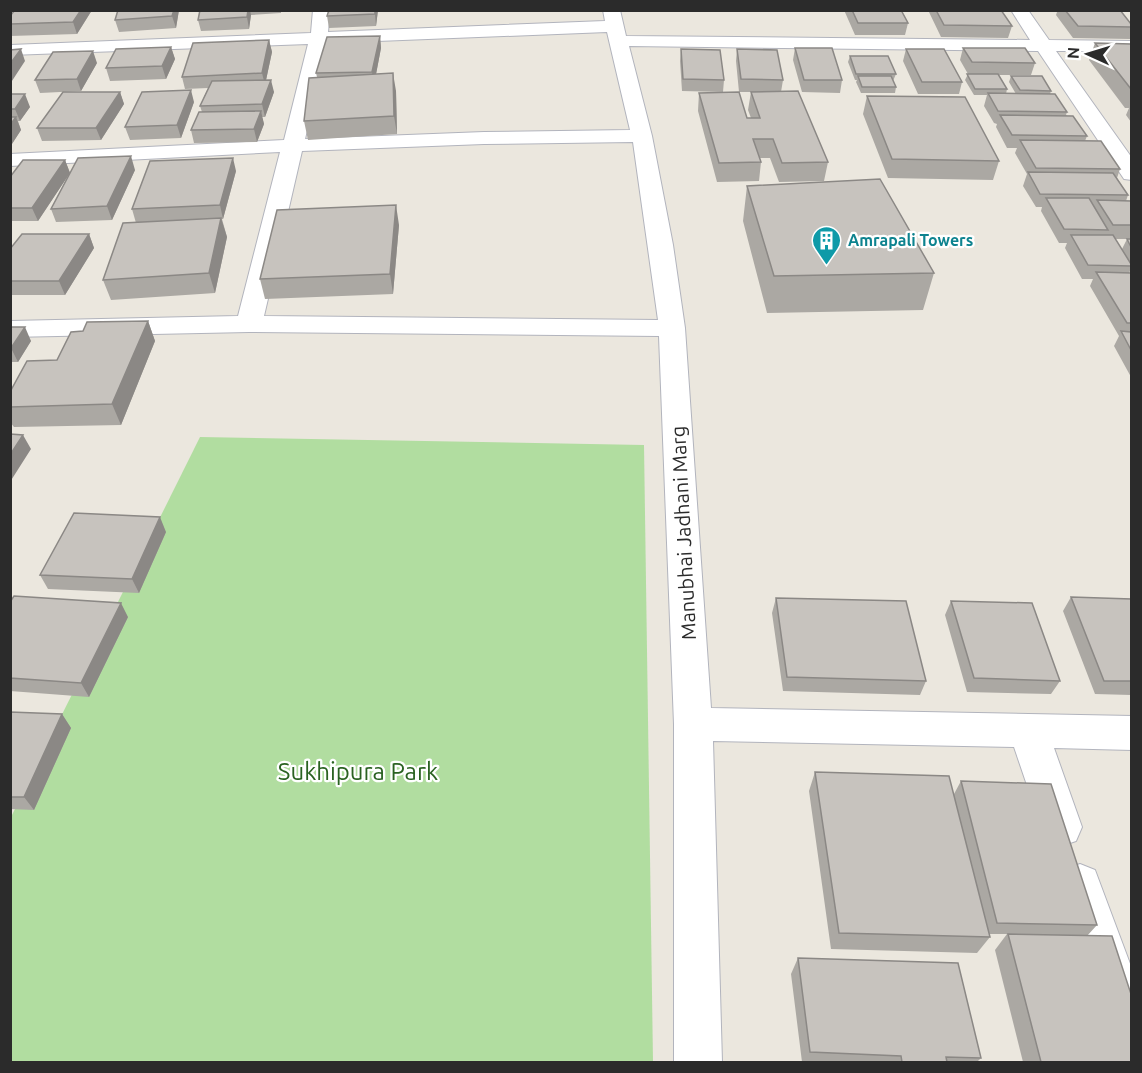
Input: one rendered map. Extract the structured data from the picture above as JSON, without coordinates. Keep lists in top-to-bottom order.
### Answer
{
  "streets": {
    "street": ["Manubhai Jadhani Marg"]
  },
  "parks": ["Sukhipura Park"],
  "places": {
    "building": ["Amrapali Towers"]
  },
  "north": "left"
}
